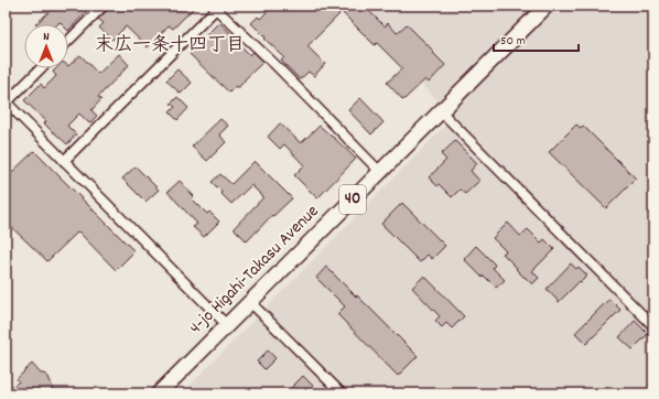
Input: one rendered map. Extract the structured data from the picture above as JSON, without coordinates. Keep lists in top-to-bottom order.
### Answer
{
  "streets": {
    "highway": ["40", "4-jo Higahi-Takasu Avenue"]
  },
  "districts": ["末広一条十四丁目"],
  "scale_bar": "50 m",
  "north": "top"
}
